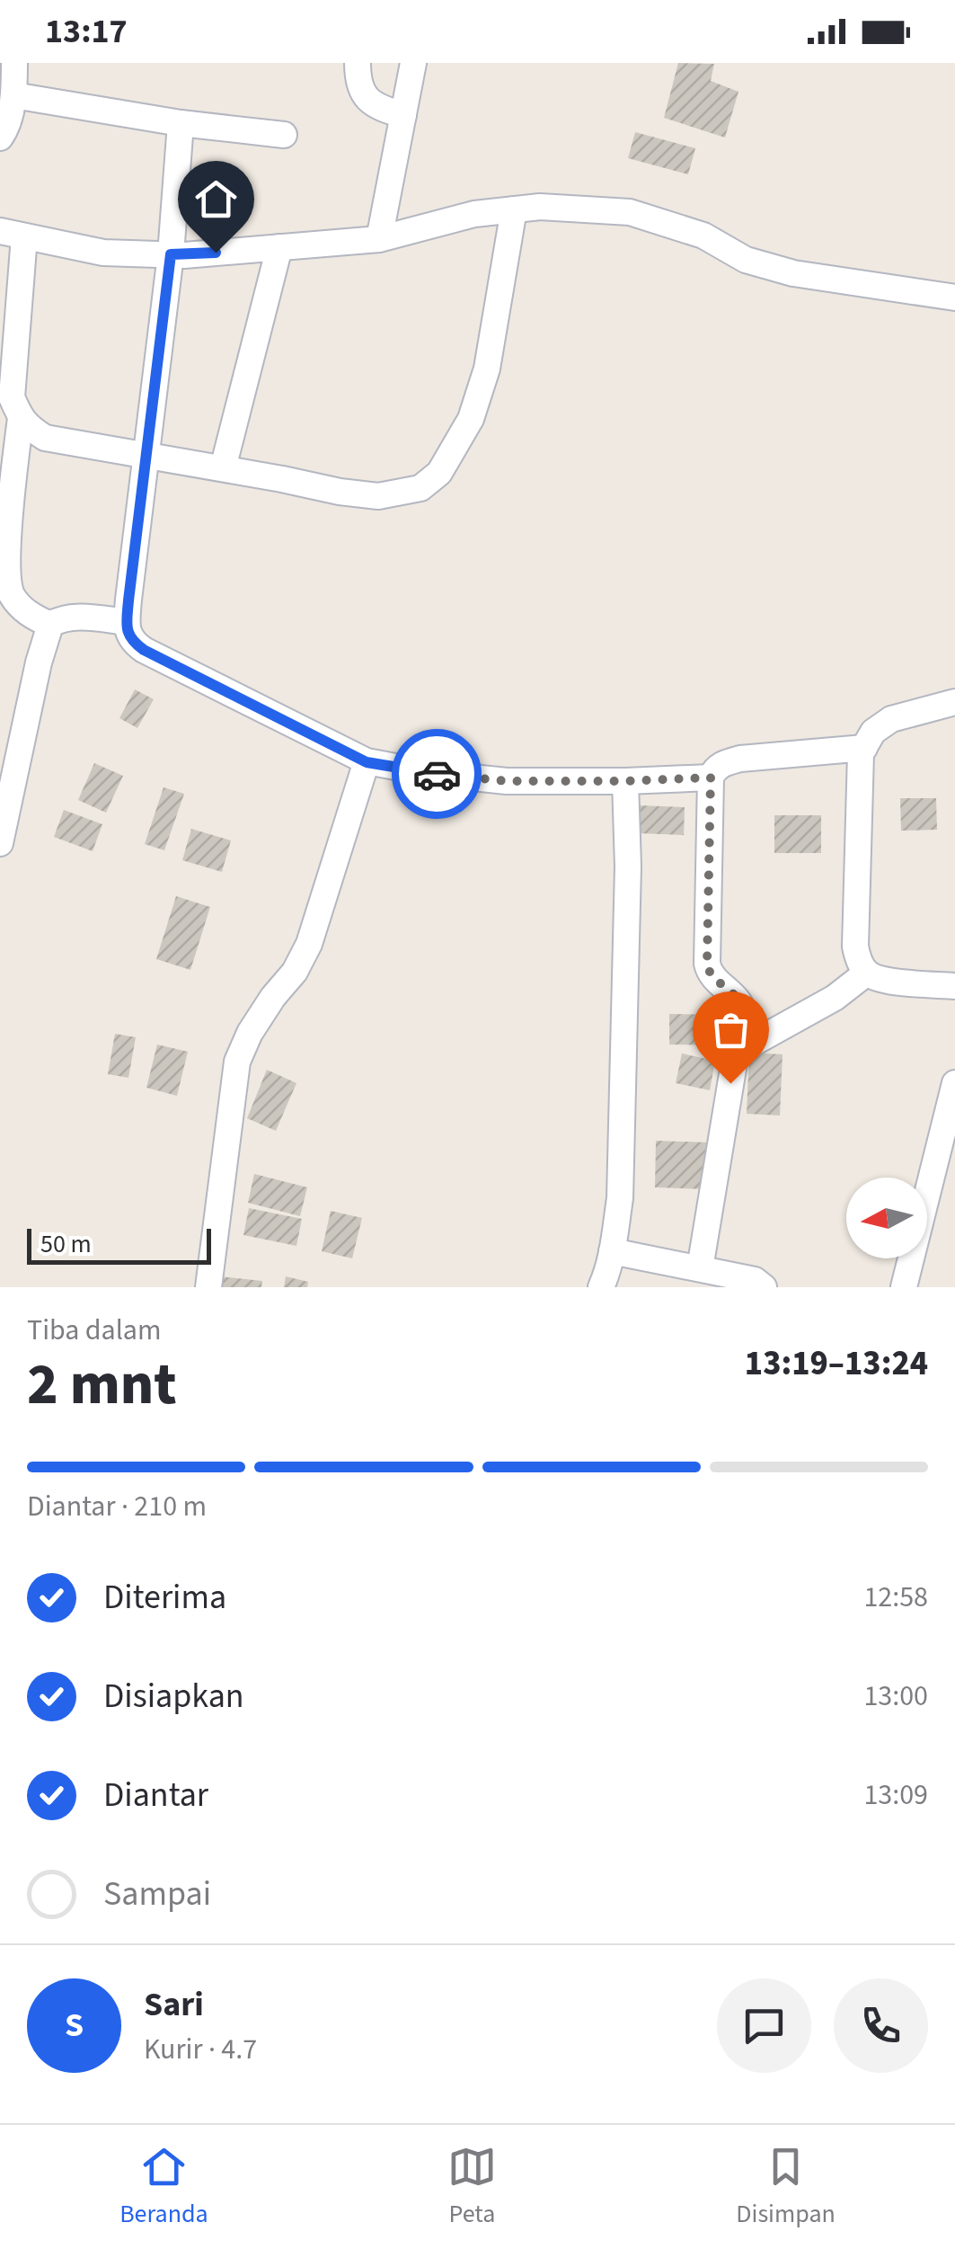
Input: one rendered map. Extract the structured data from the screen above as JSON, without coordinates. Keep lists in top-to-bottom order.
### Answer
{
  "scale_bar": "50 m",
  "north": "left",
  "page": {
    "status": "13:17",
    "scale": "50 m",
    "heading": ["2 mnt", "Tiba dalam", "13:19–13:24"],
    "panel": ["Sari", "Kurir · 4.7"],
    "bar": "Diantar · 210 m",
    "list": [
      ["Diterima", "12:58"],
      ["Disiapkan", "13:00"],
      ["Diantar", "13:09"],
      "Sampai"
    ],
    "round": "S",
    "tabs": ["Beranda", "Peta", "Disimpan"]
  }
}
